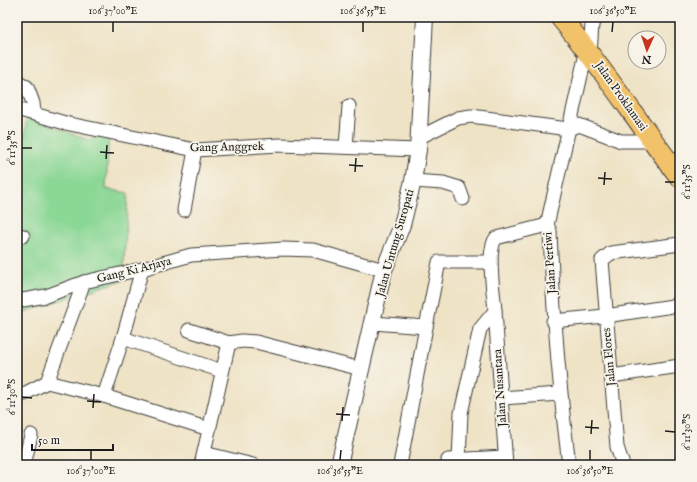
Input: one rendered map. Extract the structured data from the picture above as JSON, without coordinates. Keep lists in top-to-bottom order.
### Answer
{
  "streets": {
    "main road": ["Jalan Proklamasi"],
    "street": [
      "Gang Anggrek",
      "Jalan Untung Suropati",
      "Jalan Pertiwi",
      "Gang Ki Arjaya",
      "Jalan Flores",
      "Jalan Nusantara"
    ]
  },
  "crossings": [
    ["Gang Anggrek", "Jalan Untung Suropati"],
    ["Jalan Untung Suropati", "Gang Ki Arjaya"],
    ["Jalan Pertiwi", "Jalan Nusantara"]
  ],
  "scale_bar": "50 m",
  "north": "bottom",
  "coordinates": [
    "106°37'00\"E",
    "106°36'55\"E",
    "106°36'50\"E",
    "6°11'35\"S",
    "6°11'30\"S"
  ]
}
